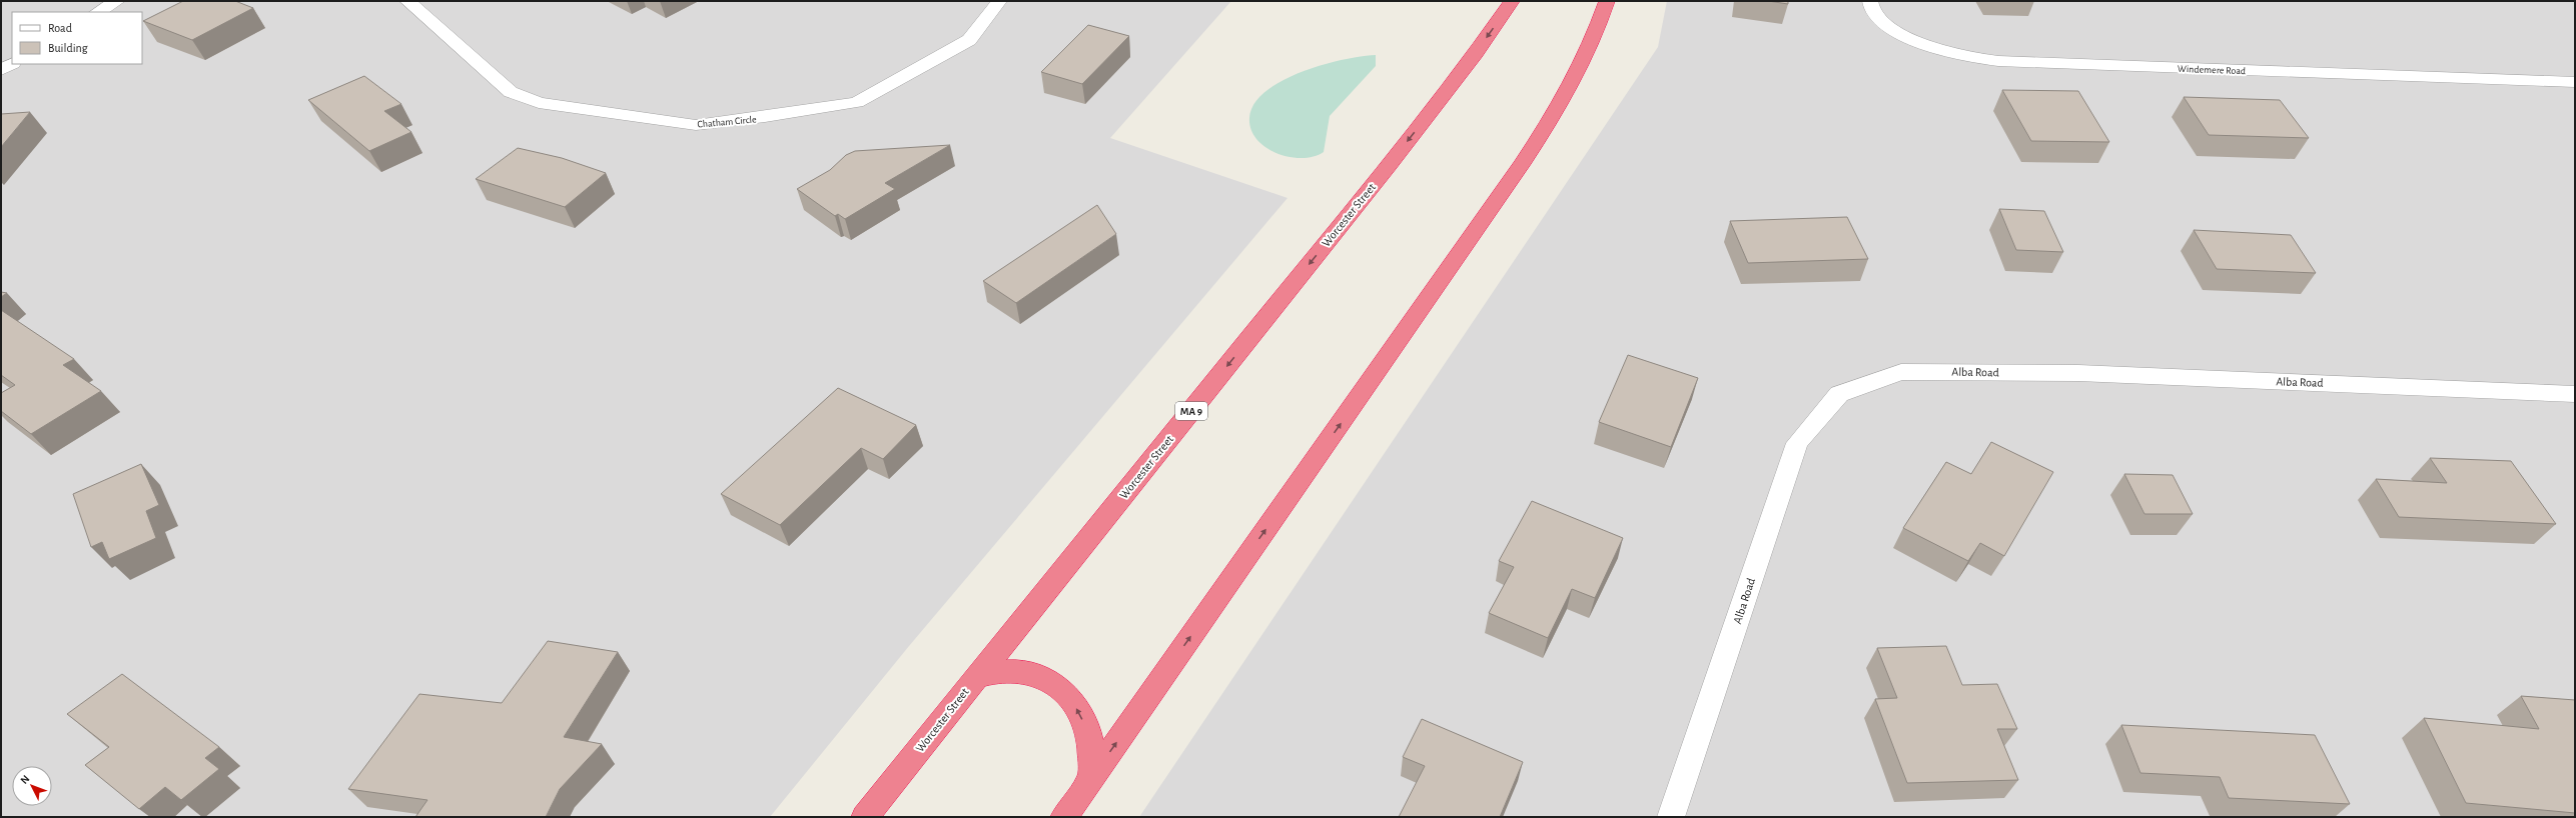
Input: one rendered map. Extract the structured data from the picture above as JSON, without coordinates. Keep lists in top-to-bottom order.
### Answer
{
  "streets": {
    "highway": ["Worcester Street", "MA 9"],
    "street": ["Windemere Road", "Chatham Circle", "Alba Road"]
  },
  "legend": ["Road", "Building"],
  "north": "top left"
}
